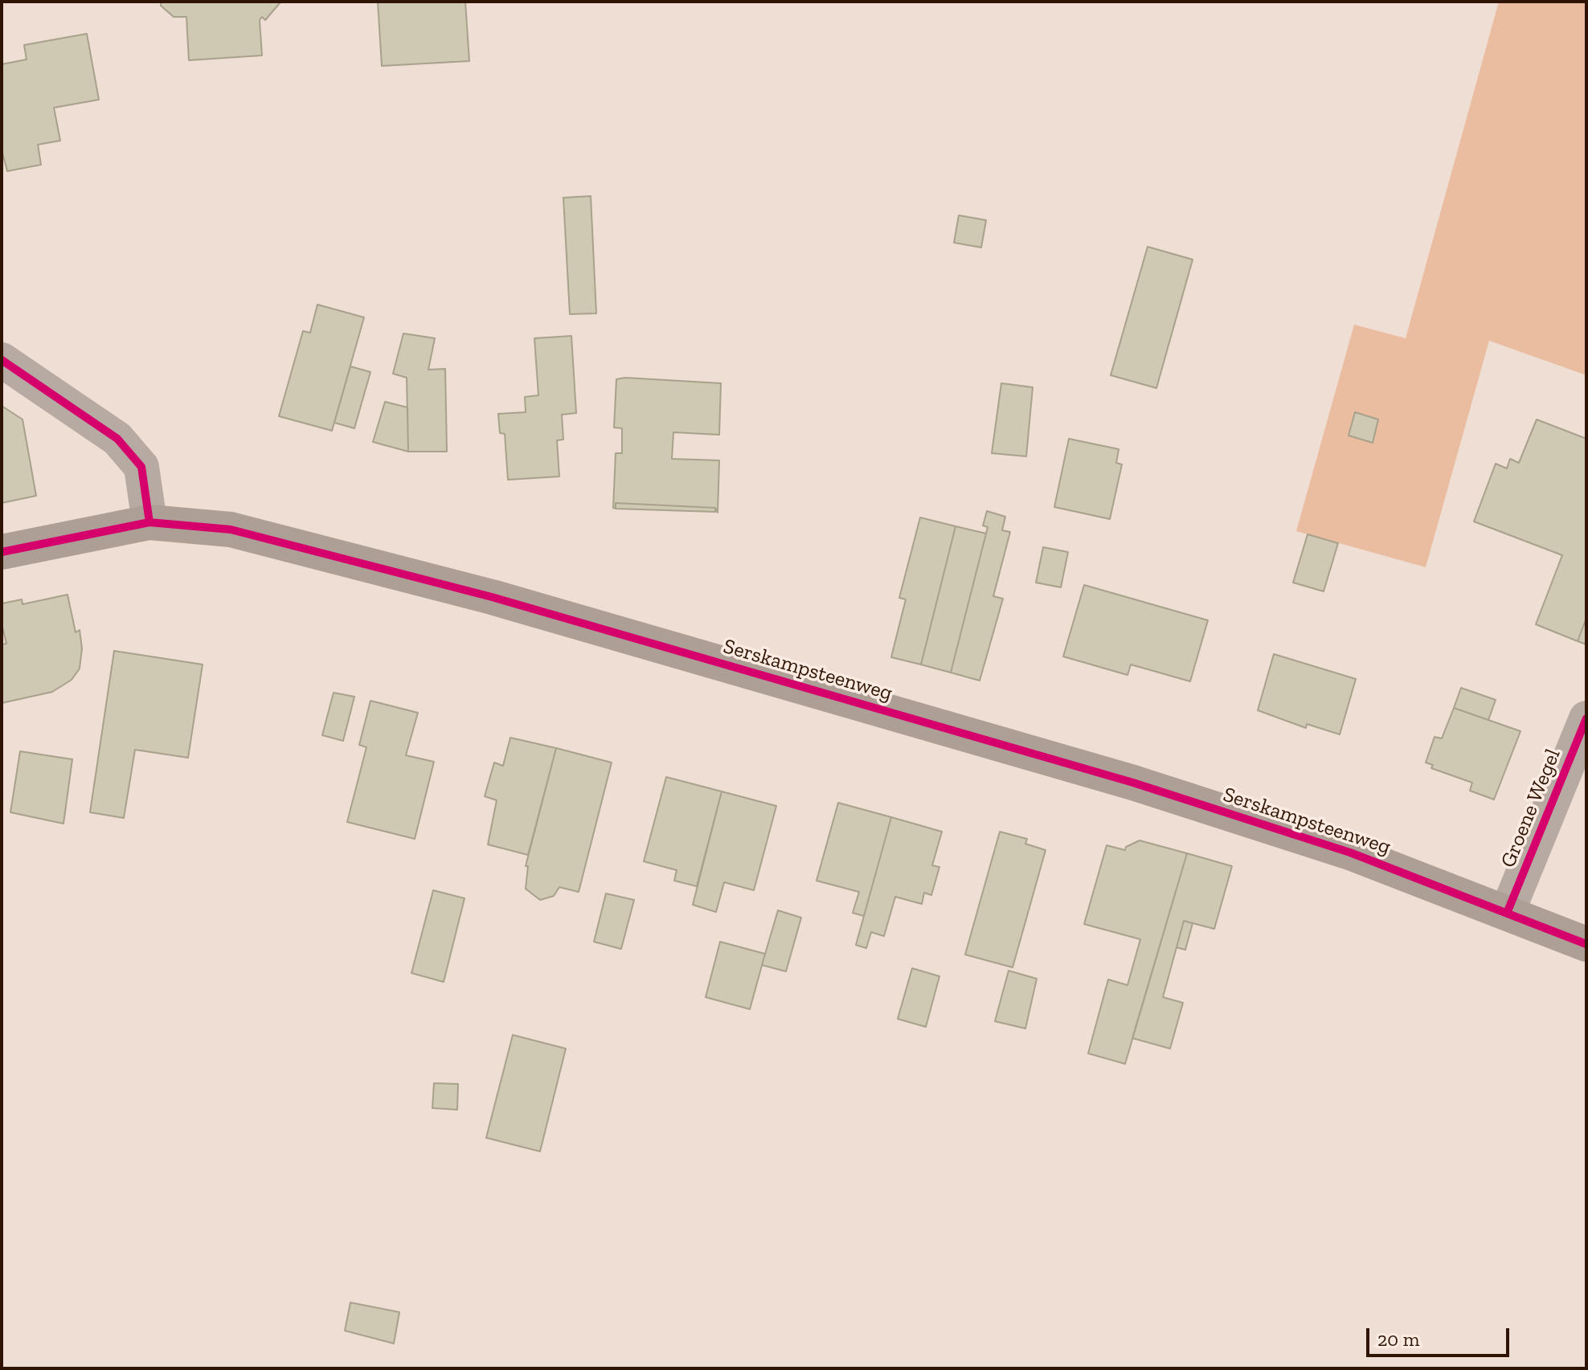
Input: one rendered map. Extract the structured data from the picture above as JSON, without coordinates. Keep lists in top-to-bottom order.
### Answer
{
  "streets": {
    "street": ["Serskampsteenweg", "Groene Wegel"]
  },
  "crossings": [
    ["Serskampsteenweg", "Groene Wegel"]
  ],
  "scale_bar": "20 m"
}
